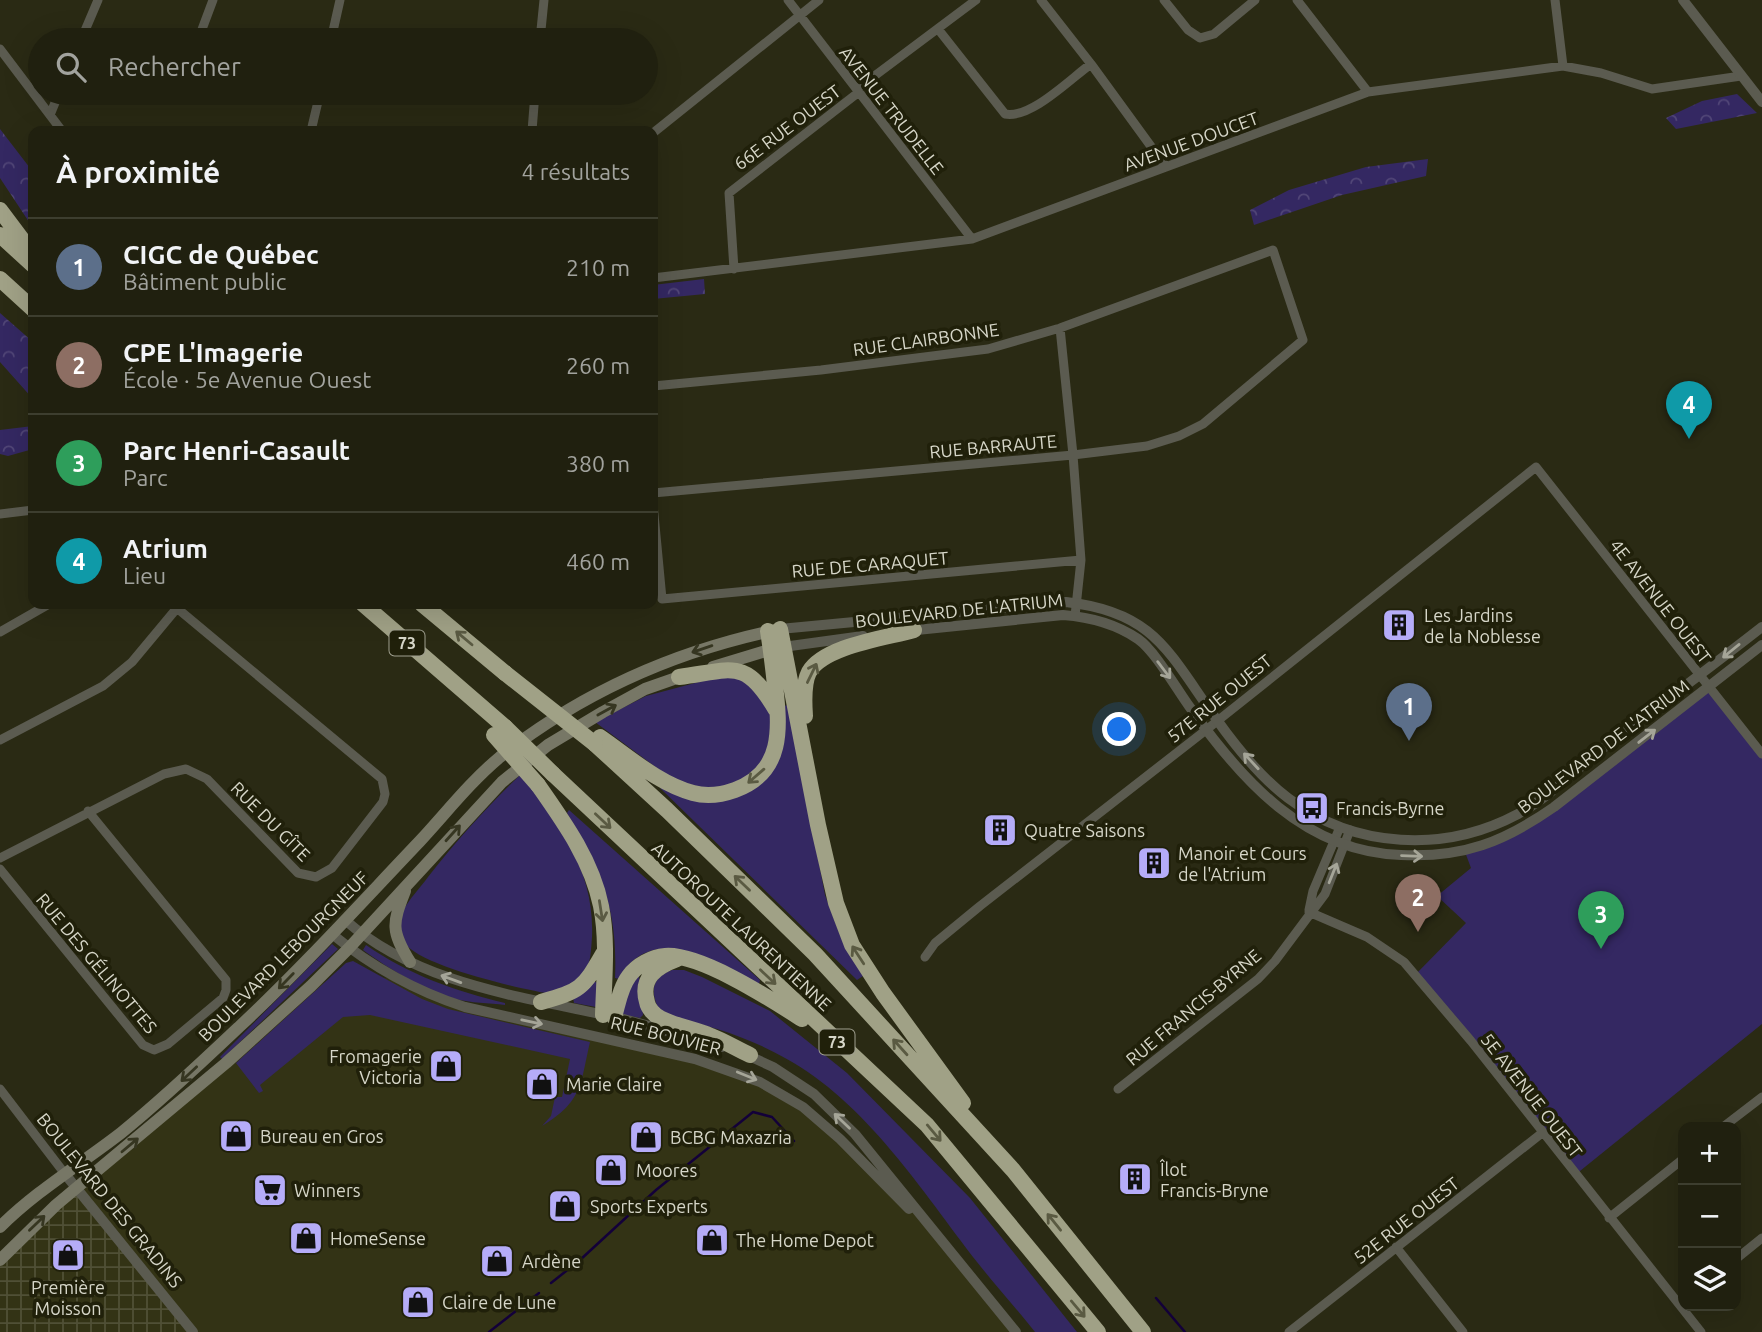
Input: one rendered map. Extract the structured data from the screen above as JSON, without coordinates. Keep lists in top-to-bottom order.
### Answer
{
  "streets": {
    "highway": ["73", "AUTOROUTE LAURENTIENNE"],
    "main road": ["BOULEVARD DE L'ATRIUM", "BOULEVARD LEBOURGNEUF"],
    "street": [
      "AVENUE TRUDELLE",
      "66E RUE OUEST",
      "AVENUE DOUCET",
      "RUE CLAIRBONNE",
      "RUE BARRAUTE",
      "RUE DE CARAQUET",
      "4E AVENUE OUEST",
      "57E RUE OUEST",
      "RUE DU GÎTE",
      "RUE DES GÉLINOTTES",
      "RUE FRANCIS-BYRNE",
      "RUE BOUVIER",
      "5E AVENUE OUEST",
      "BOULEVARD DES GRADINS",
      "52E RUE OUEST"
    ]
  },
  "crossings": [
    ["AVENUE TRUDELLE", "66E RUE OUEST"],
    ["AVENUE TRUDELLE", "AVENUE DOUCET"],
    ["66E RUE OUEST", "AVENUE DOUCET"],
    ["RUE CLAIRBONNE", "RUE BARRAUTE"],
    ["4E AVENUE OUEST", "BOULEVARD DE L'ATRIUM"],
    ["4E AVENUE OUEST", "57E RUE OUEST"],
    ["BOULEVARD DE L'ATRIUM", "57E RUE OUEST"],
    ["BOULEVARD DE L'ATRIUM", "BOULEVARD LEBOURGNEUF"],
    ["BOULEVARD DE L'ATRIUM", "RUE FRANCIS-BYRNE"],
    ["RUE DU GÎTE", "RUE DES GÉLINOTTES"],
    ["BOULEVARD LEBOURGNEUF", "RUE BOUVIER"],
    ["BOULEVARD LEBOURGNEUF", "BOULEVARD DES GRADINS"],
    ["RUE FRANCIS-BYRNE", "5E AVENUE OUEST"],
    ["5E AVENUE OUEST", "52E RUE OUEST"]
  ],
  "places": {
    "building": [
      "Les Jardins de la Noblesse",
      "Quatre Saisons",
      "Manoir et Cours de l'Atrium",
      "Îlot Francis-Bryne"
    ],
    "bus stop": ["Francis-Byrne"],
    "shop": [
      "Fromagerie Victoria",
      "Marie Claire",
      "Bureau en Gros",
      "BCBG Maxazria",
      "Moores",
      "Sports Experts",
      "HomeSense",
      "The Home Depot",
      "Première Moisson",
      "Ardène",
      "Claire de Lune"
    ],
    "supermarket": ["Winners"]
  },
  "page": {
    "search": "Rechercher",
    "heading": ["À proximité", "4 résultats"],
    "list": [
      {
        "mark": "1",
        "name": "CIGC de Québec",
        "note": "Bâtiment public",
        "value": "210 m"
      },
      {
        "mark": "2",
        "name": "CPE L'Imagerie",
        "note": "École · 5e Avenue Ouest",
        "value": "260 m"
      },
      {
        "mark": "3",
        "name": "Parc Henri-Casault",
        "note": "Parc",
        "value": "380 m"
      },
      {
        "mark": "4",
        "name": "Atrium",
        "note": "Lieu",
        "value": "460 m"
      }
    ],
    "pins": [
      "4",
      "1",
      "2",
      "3"
    ],
    "map_buttons": ["+", "−"]
  }
}
